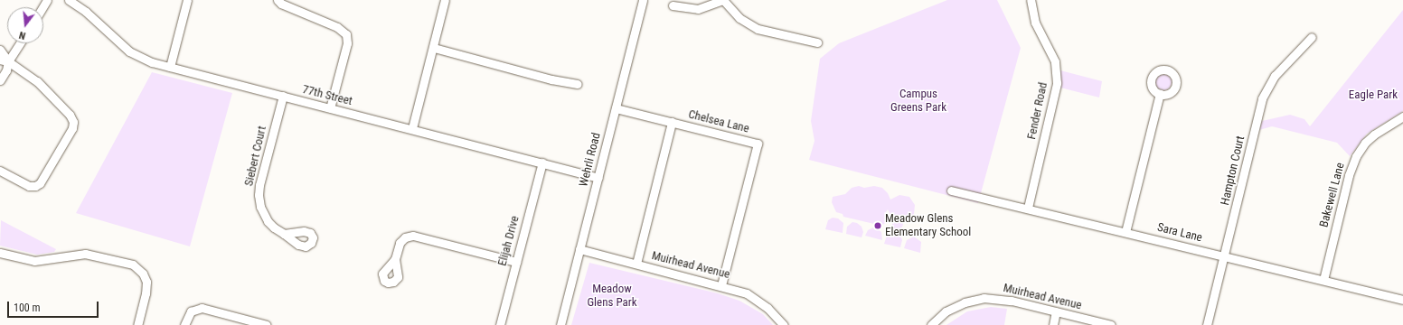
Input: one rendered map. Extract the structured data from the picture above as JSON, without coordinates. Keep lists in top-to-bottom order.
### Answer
{
  "streets": {
    "street": [
      "77th Street",
      "Fender Road",
      "Chelsea Lane",
      "Siebert Court",
      "Wehrli Road",
      "Hampton Court",
      "Bakewell Lane",
      "Sara Lane",
      "Elijah Drive",
      "Muirhead Avenue"
    ]
  },
  "crossings": [
    ["77th Street", "Siebert Court"],
    ["77th Street", "Wehrli Road"],
    ["77th Street", "Elijah Drive"],
    ["Fender Road", "Sara Lane"],
    ["Chelsea Lane", "Wehrli Road"],
    ["Chelsea Lane", "Muirhead Avenue"],
    ["Wehrli Road", "Muirhead Avenue"],
    ["Hampton Court", "Sara Lane"],
    ["Bakewell Lane", "Sara Lane"]
  ],
  "parks": ["Campus Greens Park", "Eagle Park", "Meadow Glens Park"],
  "places": ["Meadow Glens Elementary School"],
  "scale_bar": "100 m",
  "north": "bottom"
}
